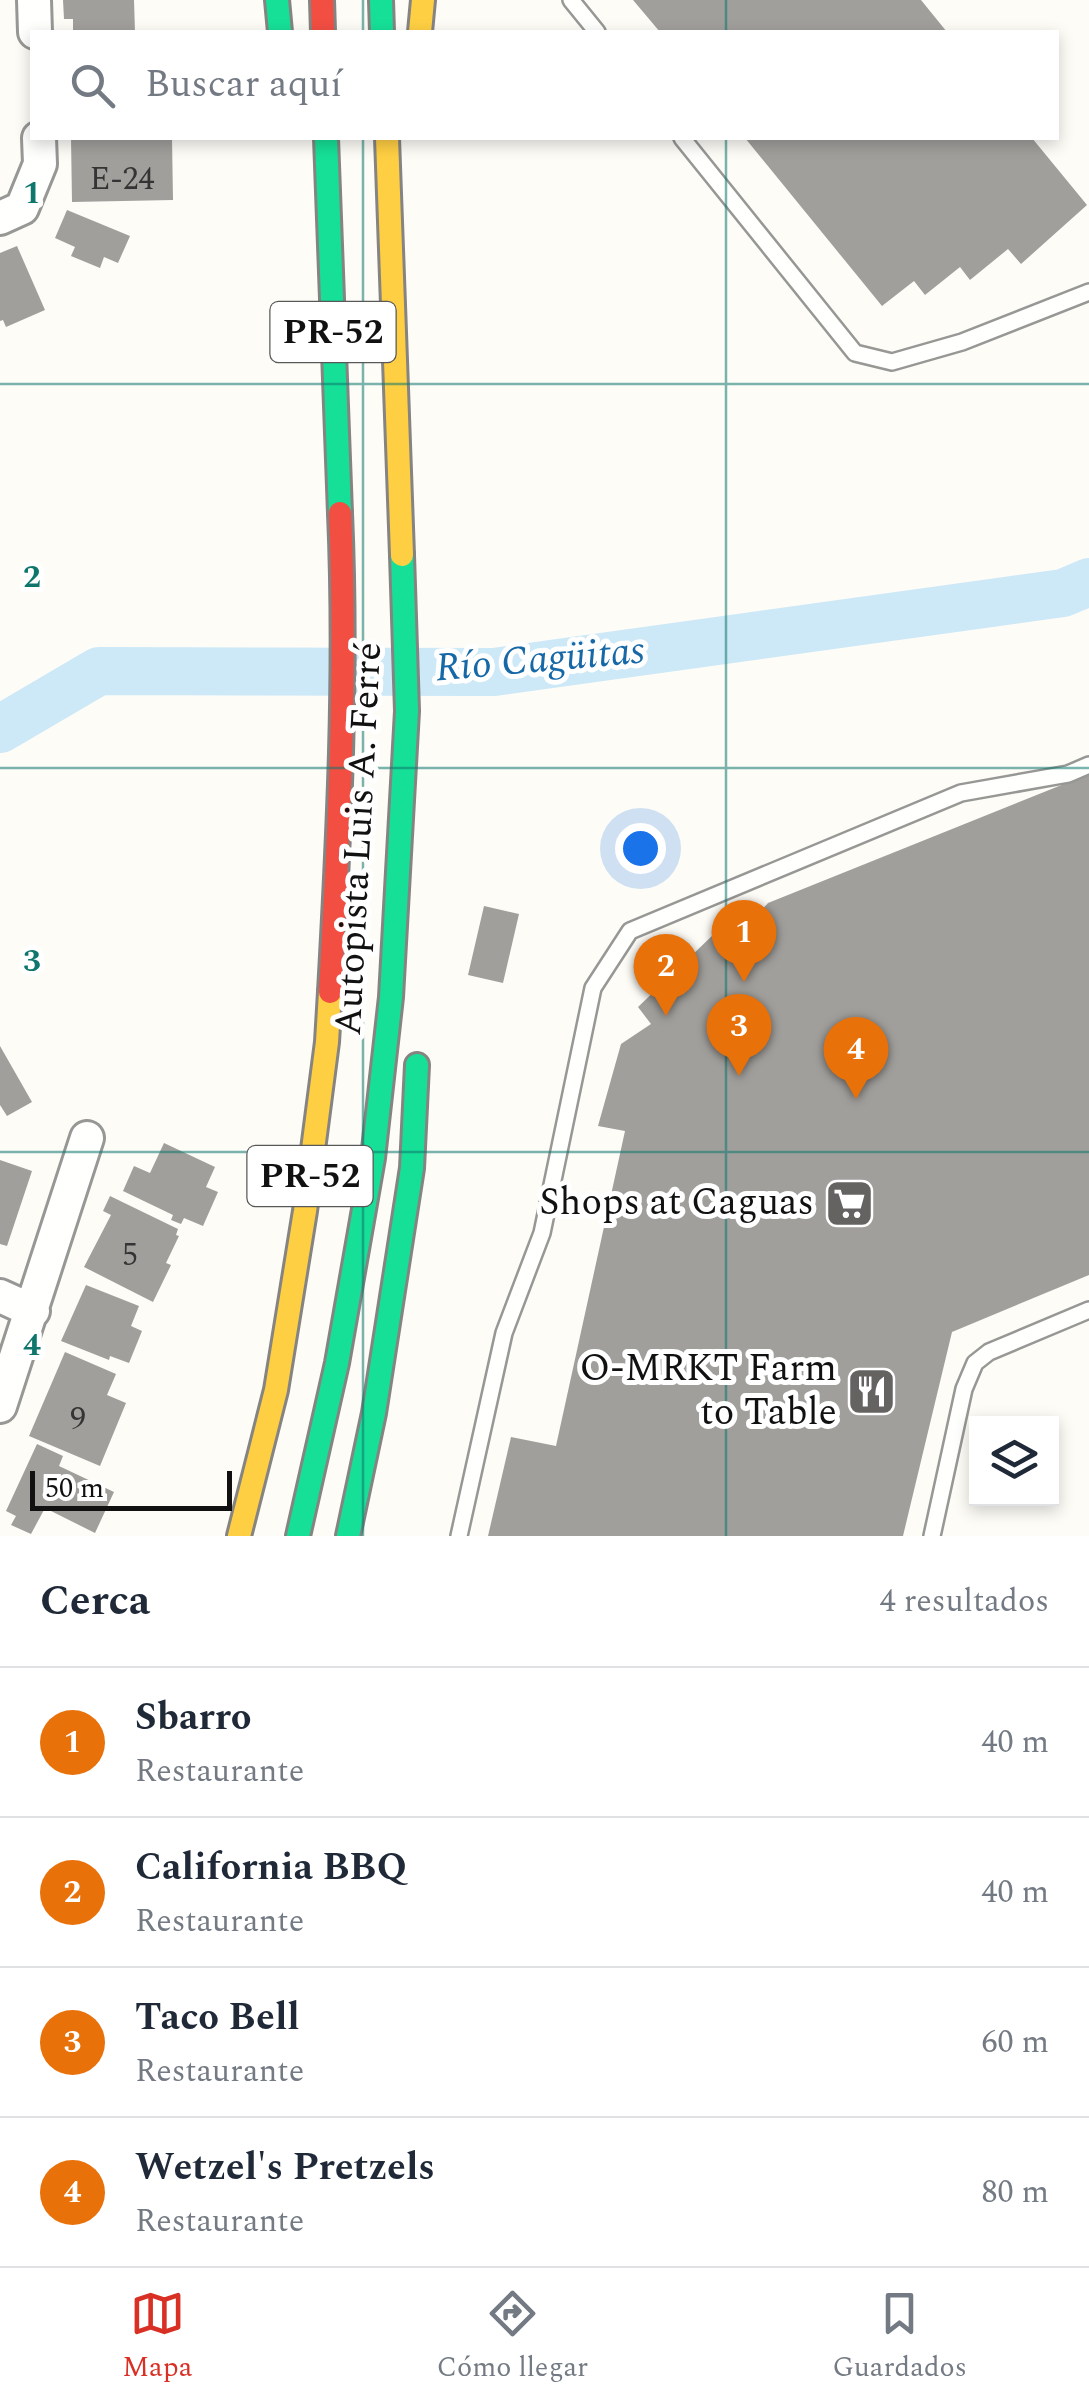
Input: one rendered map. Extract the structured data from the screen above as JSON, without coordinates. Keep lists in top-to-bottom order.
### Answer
{
  "streets": {
    "highway": ["PR-52", "Autopista Luis A. Ferré"]
  },
  "water": ["Río Cagüitas"],
  "places": {
    "supermarket": ["Shops at Caguas"],
    "restaurant": ["O-MRKT Farm to Table"]
  },
  "house_numbers": ["E-24", "5", "9"],
  "scale_bar": "50 m",
  "page": {
    "search": "Buscar aquí",
    "pins": [
      "1",
      "2",
      "3",
      "4"
    ],
    "scale": "50 m",
    "heading": ["Cerca", "4 resultados"],
    "list": [
      {
        "mark": "1",
        "name": "Sbarro",
        "note": "Restaurante",
        "value": "40 m"
      },
      {
        "mark": "2",
        "name": "California BBQ",
        "note": "Restaurante",
        "value": "40 m"
      },
      {
        "mark": "3",
        "name": "Taco Bell",
        "note": "Restaurante",
        "value": "60 m"
      },
      {
        "mark": "4",
        "name": "Wetzel's Pretzels",
        "note": "Restaurante",
        "value": "80 m"
      }
    ],
    "nav": ["Mapa", "Cómo llegar", "Guardados"]
  },
  "grid": {
    "rows": [
      "1",
      "2",
      "3",
      "4"
    ]
  }
}
